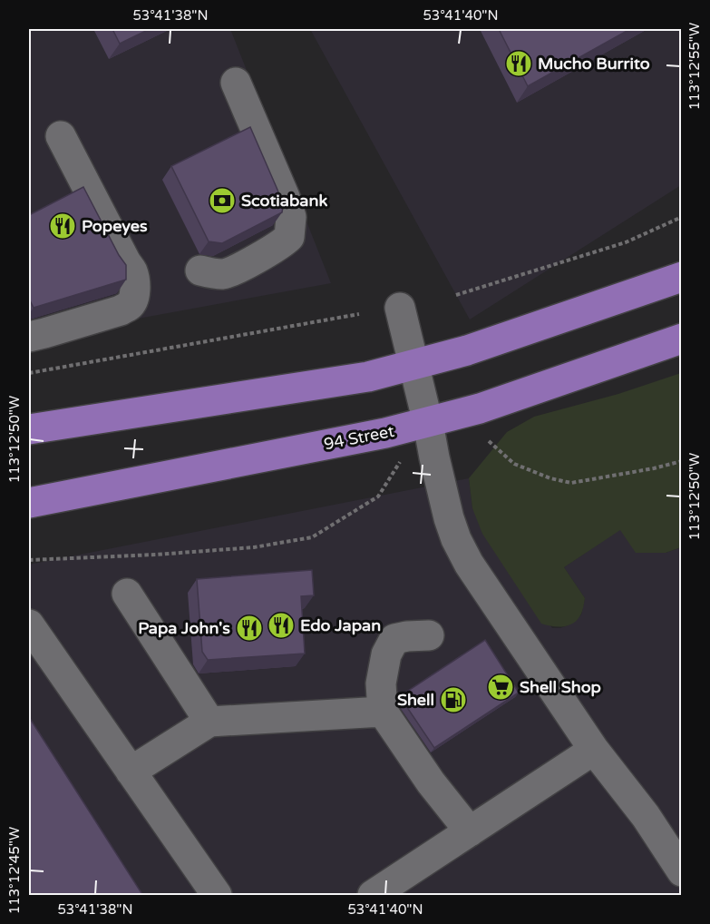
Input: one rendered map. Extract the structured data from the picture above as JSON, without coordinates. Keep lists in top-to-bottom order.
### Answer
{
  "streets": {
    "main road": ["94 Street"]
  },
  "places": {
    "restaurant": [
      "Mucho Burrito",
      "Popeyes",
      "Edo Japan",
      "Papa John's"
    ],
    "bank": ["Scotiabank"],
    "supermarket": ["Shell Shop"],
    "fuel station": ["Shell"]
  },
  "coordinates": [
    "53°41'38\"N",
    "53°41'40\"N",
    "113°12'55\"W",
    "113°12'50\"W",
    "113°12'45\"W"
  ]
}
